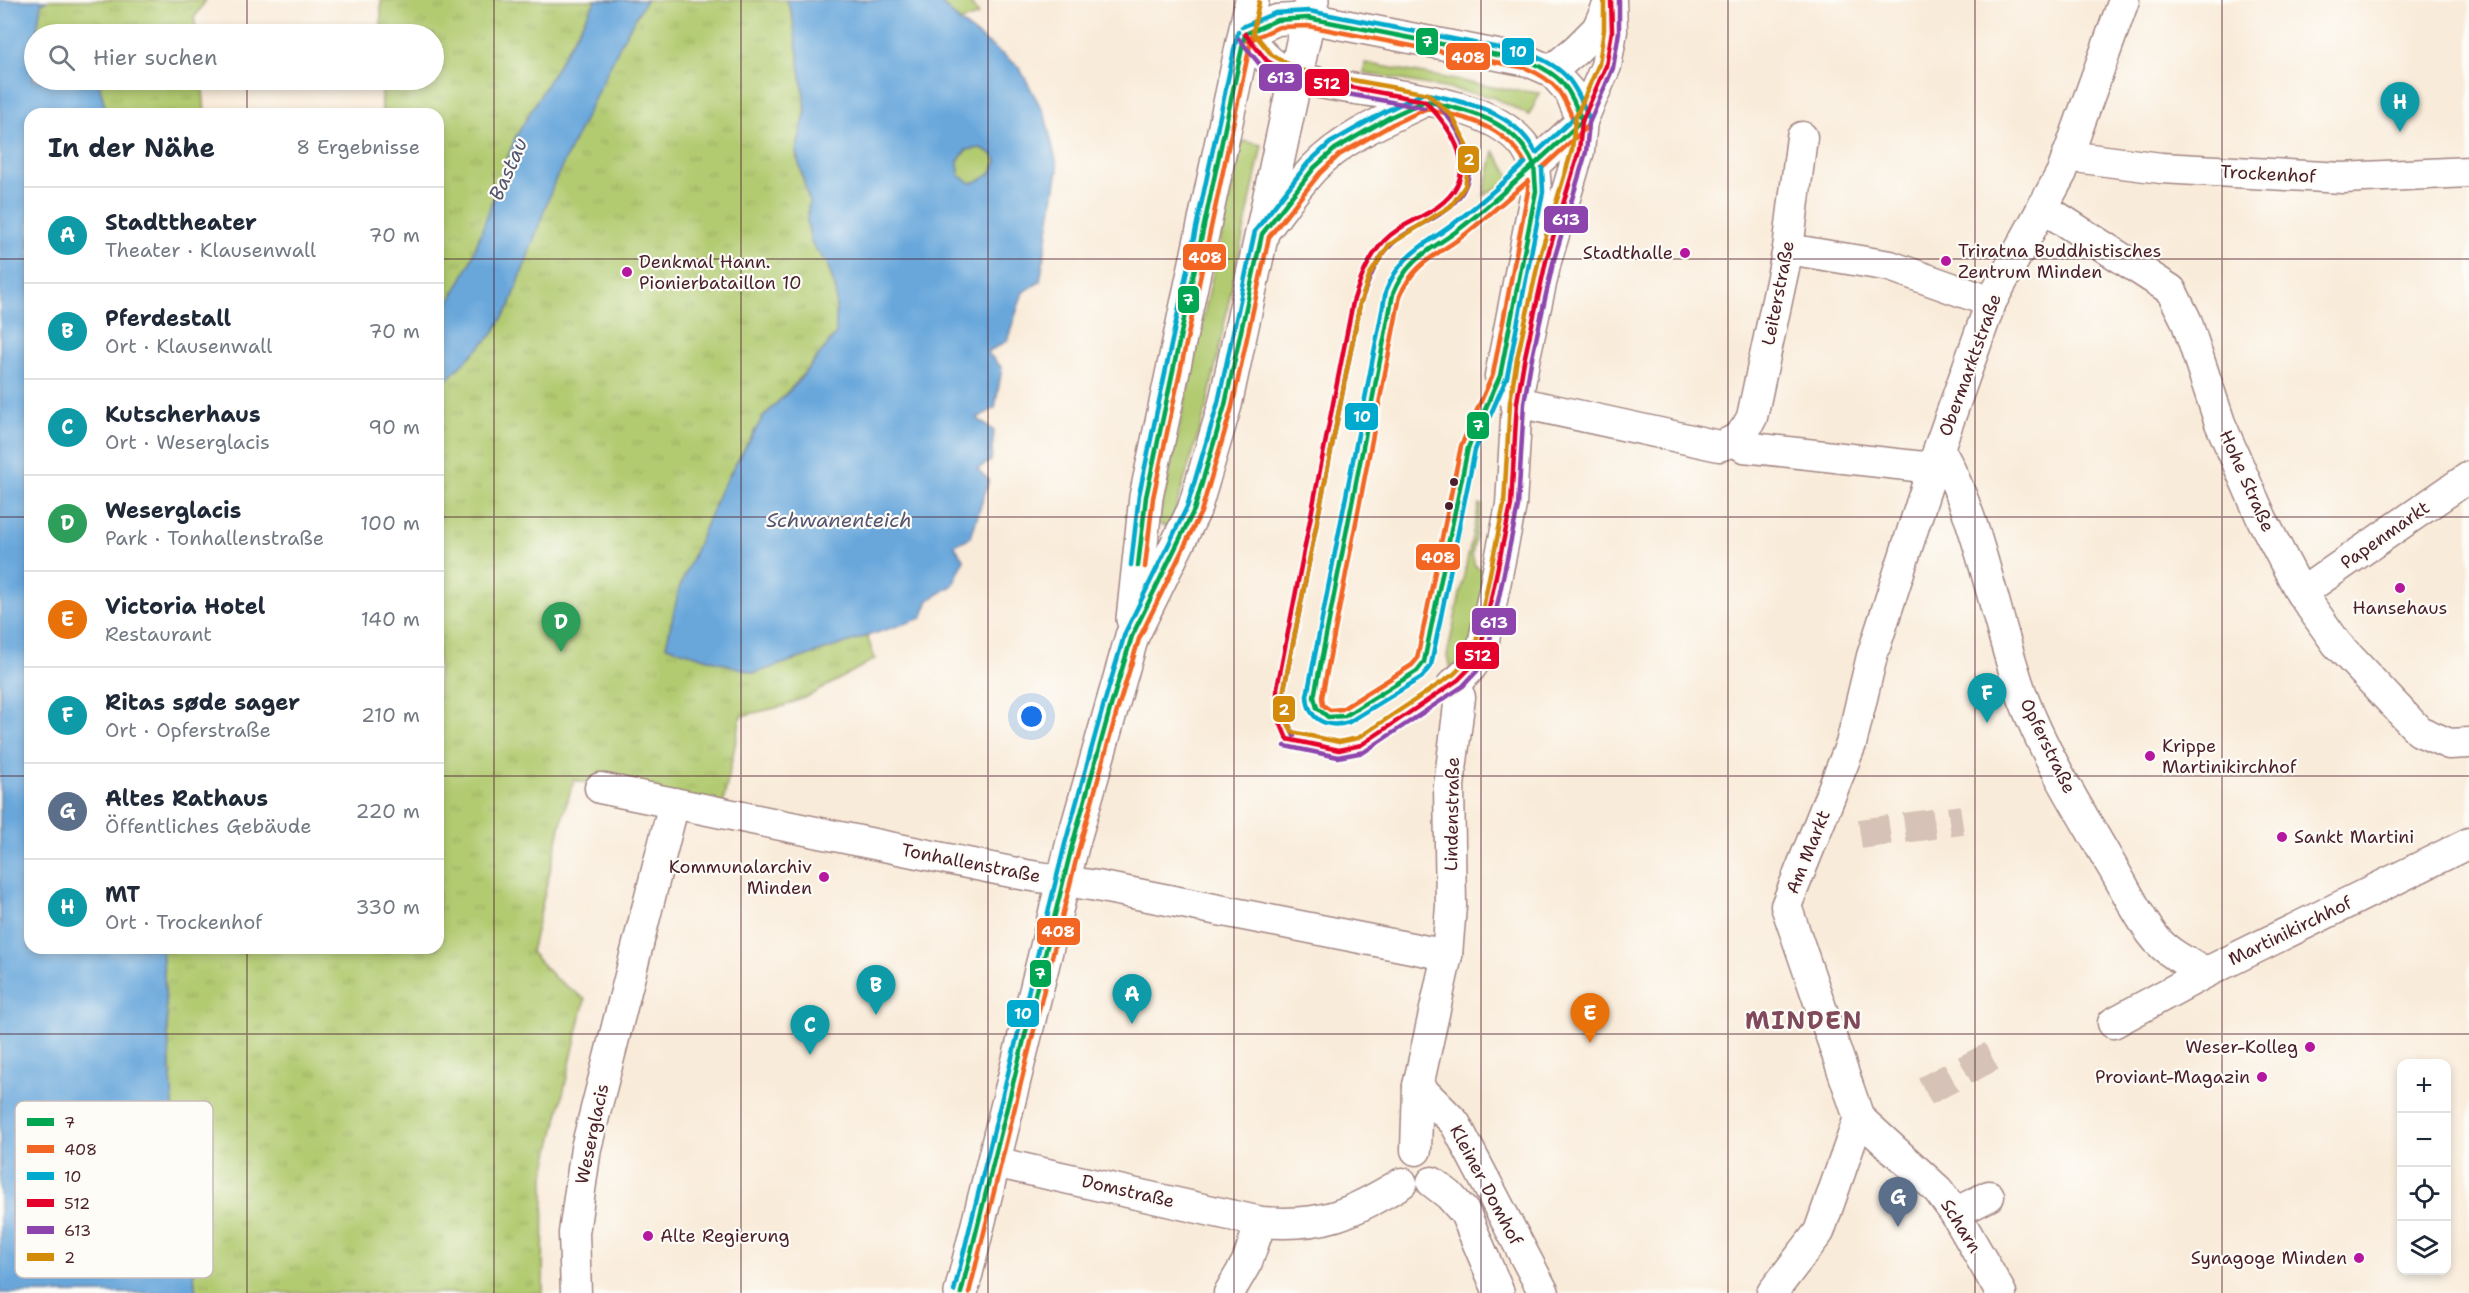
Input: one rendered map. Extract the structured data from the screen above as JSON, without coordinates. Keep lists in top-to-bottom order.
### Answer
{
  "streets": {
    "street": [
      "Trockenhof",
      "Leiterstraße",
      "Obermarktstraße",
      "Hohe Straße",
      "Papenmarkt",
      "Opferstraße",
      "Lindenstraße",
      "Am Markt",
      "Tonhallenstraße",
      "Martinikirchhof",
      "Weserglacis",
      "Kleiner Domhof",
      "Domstraße",
      "Scharn"
    ]
  },
  "crossings": [
    ["Trockenhof", "Obermarktstraße"],
    ["Obermarktstraße", "Hohe Straße"],
    ["Obermarktstraße", "Opferstraße"],
    ["Obermarktstraße", "Am Markt"],
    ["Hohe Straße", "Papenmarkt"],
    ["Opferstraße", "Martinikirchhof"],
    ["Lindenstraße", "Tonhallenstraße"],
    ["Am Markt", "Scharn"],
    ["Tonhallenstraße", "Weserglacis"]
  ],
  "districts": ["MINDEN"],
  "water": ["Bastau", "Schwanenteich"],
  "places": [
    "Stadthalle",
    "Triratna Buddhistisches Zentrum Minden",
    "Denkmal Hann. Pionierbataillon 10",
    "Hansehaus",
    "Krippe Martinikirchhof",
    "Sankt Martini",
    "Kommunalarchiv Minden",
    "Weser-Kolleg",
    "Proviant-Magazin",
    "Alte Regierung",
    "Synagoge Minden"
  ],
  "lines": [
    "transit line 512",
    "transit line 613",
    "transit line 2",
    "transit line 10",
    "transit line 7",
    "transit line 408"
  ],
  "legend": [
    "7",
    "408",
    "10",
    "512",
    "613",
    "2"
  ],
  "page": {
    "search": "Hier suchen",
    "pins": [
      "H",
      "D",
      "F",
      "B",
      "A",
      "E",
      "C",
      "G"
    ],
    "heading": ["In der Nähe", "8 Ergebnisse"],
    "list": [
      {
        "mark": "A",
        "name": "Stadttheater",
        "note": "Theater · Klausenwall",
        "value": "70 m"
      },
      {
        "mark": "B",
        "name": "Pferdestall",
        "note": "Ort · Klausenwall",
        "value": "70 m"
      },
      {
        "mark": "C",
        "name": "Kutscherhaus",
        "note": "Ort · Weserglacis",
        "value": "90 m"
      },
      {
        "mark": "D",
        "name": "Weserglacis",
        "note": "Park · Tonhallenstraße",
        "value": "100 m"
      },
      {
        "mark": "E",
        "name": "Victoria Hotel",
        "note": "Restaurant",
        "value": "140 m"
      },
      {
        "mark": "F",
        "name": "Ritas søde sager",
        "note": "Ort · Opferstraße",
        "value": "210 m"
      },
      {
        "mark": "G",
        "name": "Altes Rathaus",
        "note": "Öffentliches Gebäude",
        "value": "220 m"
      },
      {
        "mark": "H",
        "name": "MT",
        "note": "Ort · Trockenhof",
        "value": "330 m"
      }
    ],
    "map_buttons": ["+", "−"]
  }
}
